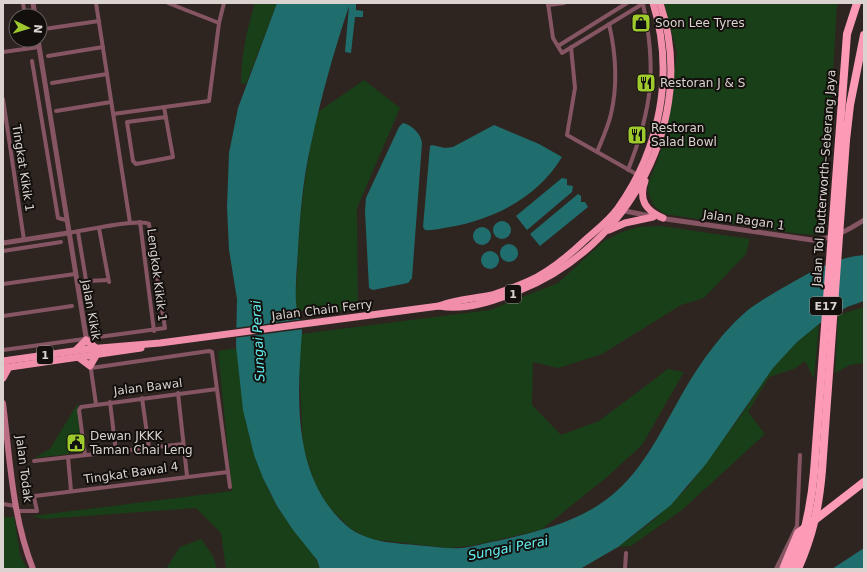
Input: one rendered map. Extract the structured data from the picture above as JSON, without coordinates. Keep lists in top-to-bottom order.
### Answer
{
  "streets": {
    "highway": [
      "Jalan Tol Butterworth–Seberang Jaya",
      "1",
      "E17",
      "Jalan Chain Ferry"
    ],
    "main road": ["Jalan Todak"],
    "street": [
      "Tingkat Kikik 1",
      "Jalan Bagan 1",
      "Lengkok Kikik 1",
      "Jalan Kikik",
      "Jalan Bawal",
      "Tingkat Bawal 4"
    ]
  },
  "crossings": [
    ["Jalan Bagan 1", "Jalan Chain Ferry"],
    ["Lengkok Kikik 1", "Jalan Kikik"],
    ["Jalan Todak", "Tingkat Bawal 4"]
  ],
  "water": ["Sungai Perai"],
  "places": {
    "shop": ["Soon Lee Tyres"],
    "restaurant": ["Restoran J & S", "Restoran Salad Bowl"],
    "public building": ["Dewan JKKK Taman Chai Leng"]
  },
  "north": "right"
}
